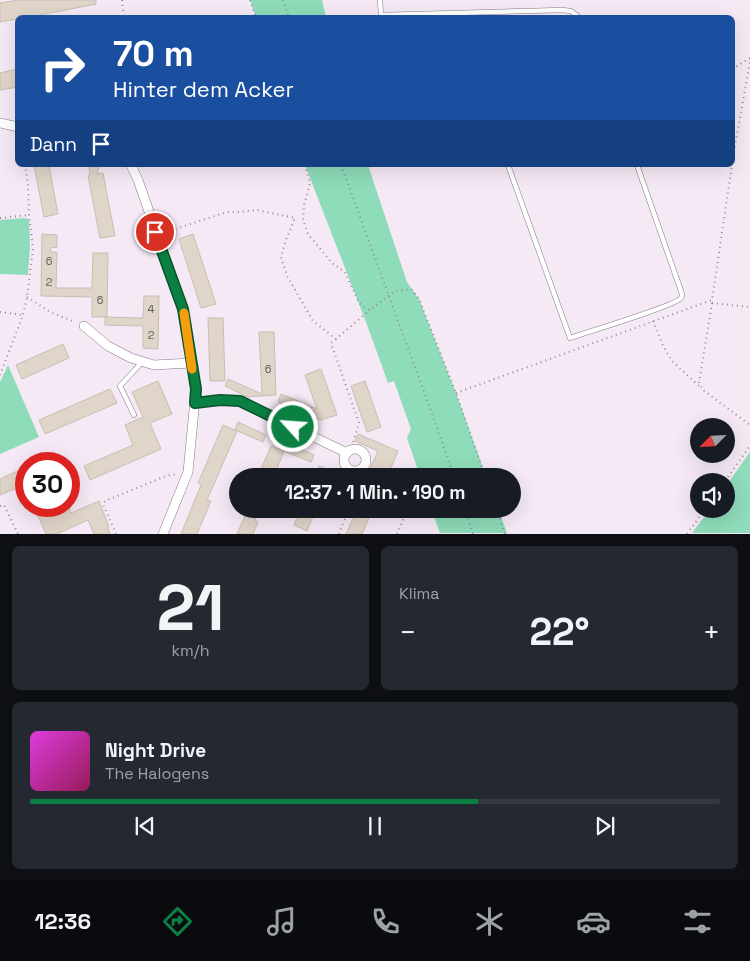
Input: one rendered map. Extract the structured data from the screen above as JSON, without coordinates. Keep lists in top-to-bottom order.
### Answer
{
  "house_numbers": [
    "6",
    "2",
    "6",
    "4",
    "2",
    "6"
  ],
  "north": "bottom left",
  "page": {
    "turn": ["70 m", "Hinter dem Acker"],
    "then": "Dann",
    "limit": "30",
    "trip": "12:37 · 1 Min. · 190 m",
    "tile": [
      ["21", "km/h"],
      "Klima"
    ],
    "heat": ["−", "22°", "+"],
    "song": ["Night Drive", "The Halogens"],
    "tabs": "12:36"
  }
}
